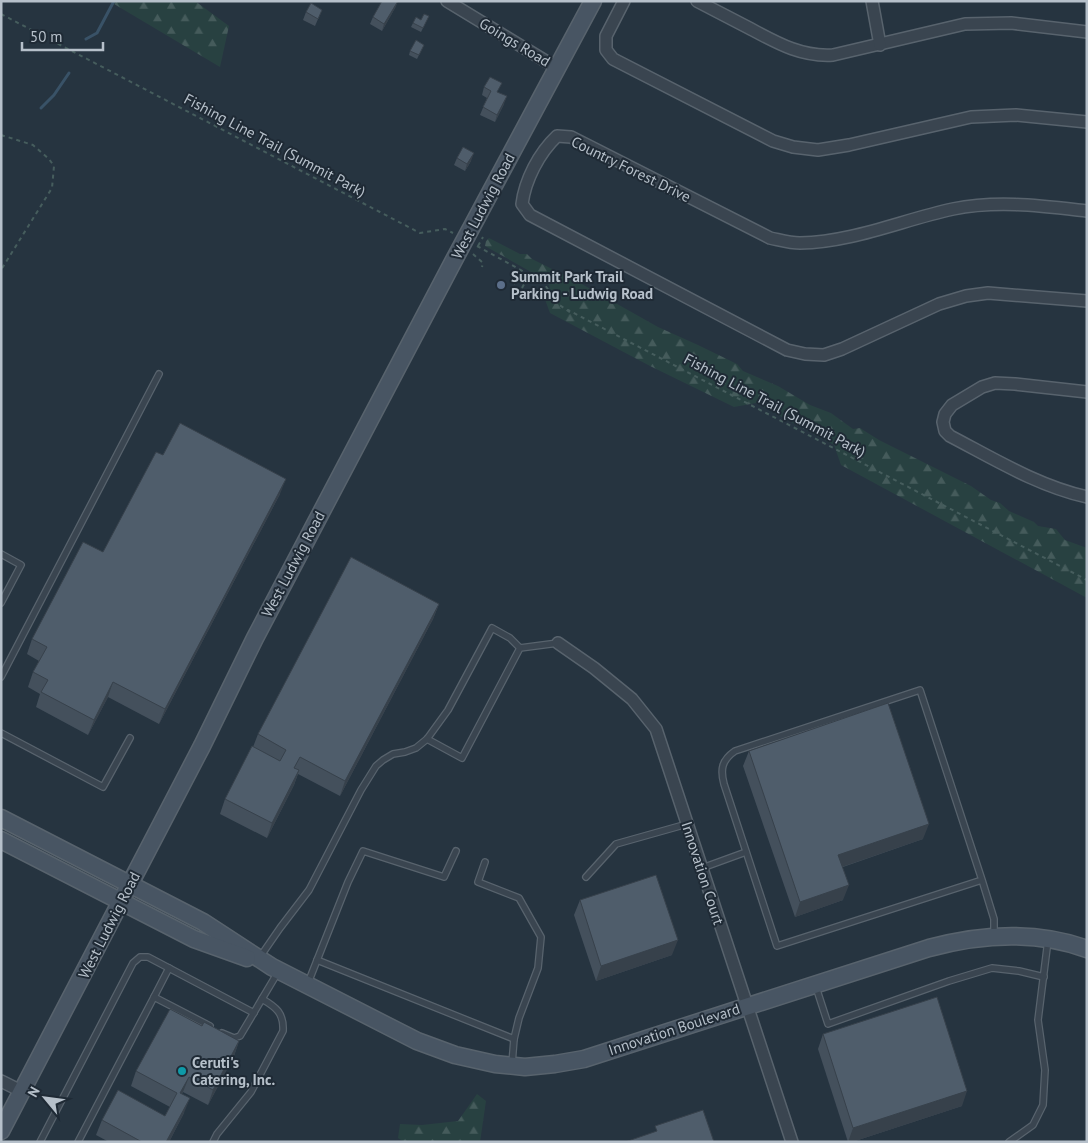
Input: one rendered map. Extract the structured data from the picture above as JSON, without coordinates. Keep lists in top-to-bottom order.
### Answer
{
  "streets": {
    "street": [
      "Goings Road",
      "Country Forest Drive",
      "West Ludwig Road",
      "Innovation Court",
      "Innovation Boulevard"
    ],
    "path": ["Fishing Line Trail (Summit Park)"]
  },
  "crossings": [
    ["Goings Road", "West Ludwig Road"],
    ["West Ludwig Road", "Innovation Boulevard"],
    ["Innovation Court", "Innovation Boulevard"]
  ],
  "places": ["Summit Park Trail Parking - Ludwig Road", "Ceruti's Catering, Inc."],
  "scale_bar": "50 m",
  "north": "top left"
}
